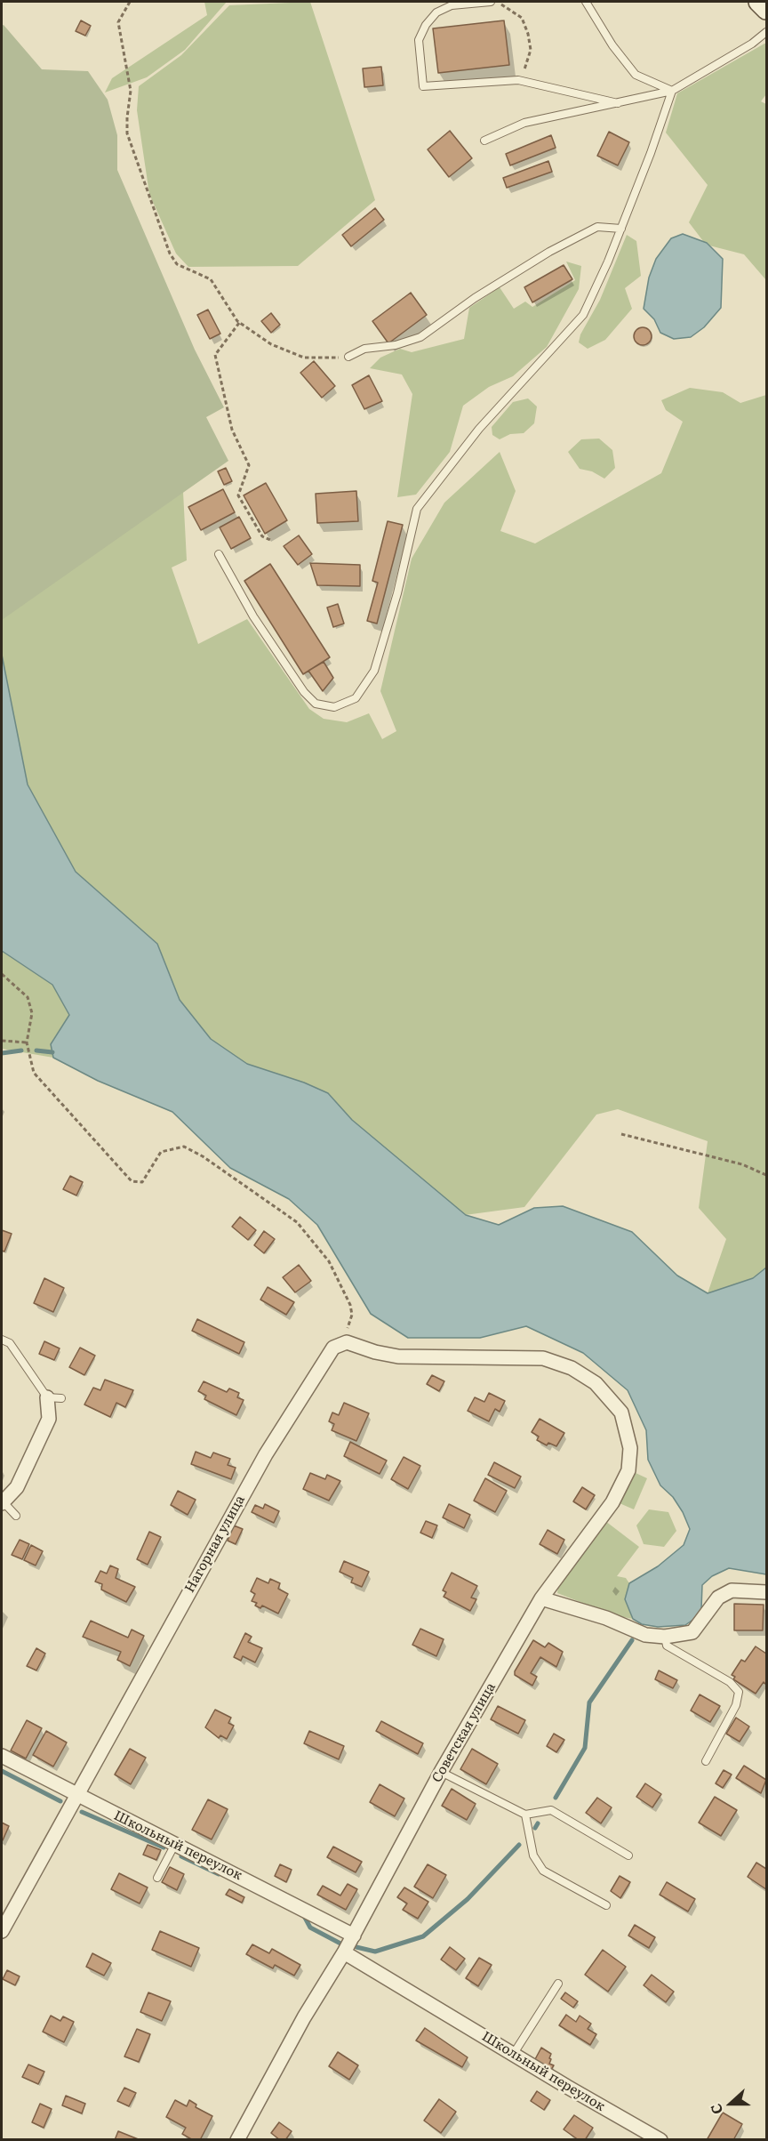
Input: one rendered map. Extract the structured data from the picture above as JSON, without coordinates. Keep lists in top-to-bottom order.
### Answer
{
  "streets": {
    "street": ["Нагорная улица", "Советская улица", "Школьный переулок"]
  },
  "crossings": [
    ["Нагорная улица", "Советская улица"],
    ["Нагорная улица", "Школьный переулок"],
    ["Советская улица", "Школьный переулок"]
  ],
  "north": "left"
}
